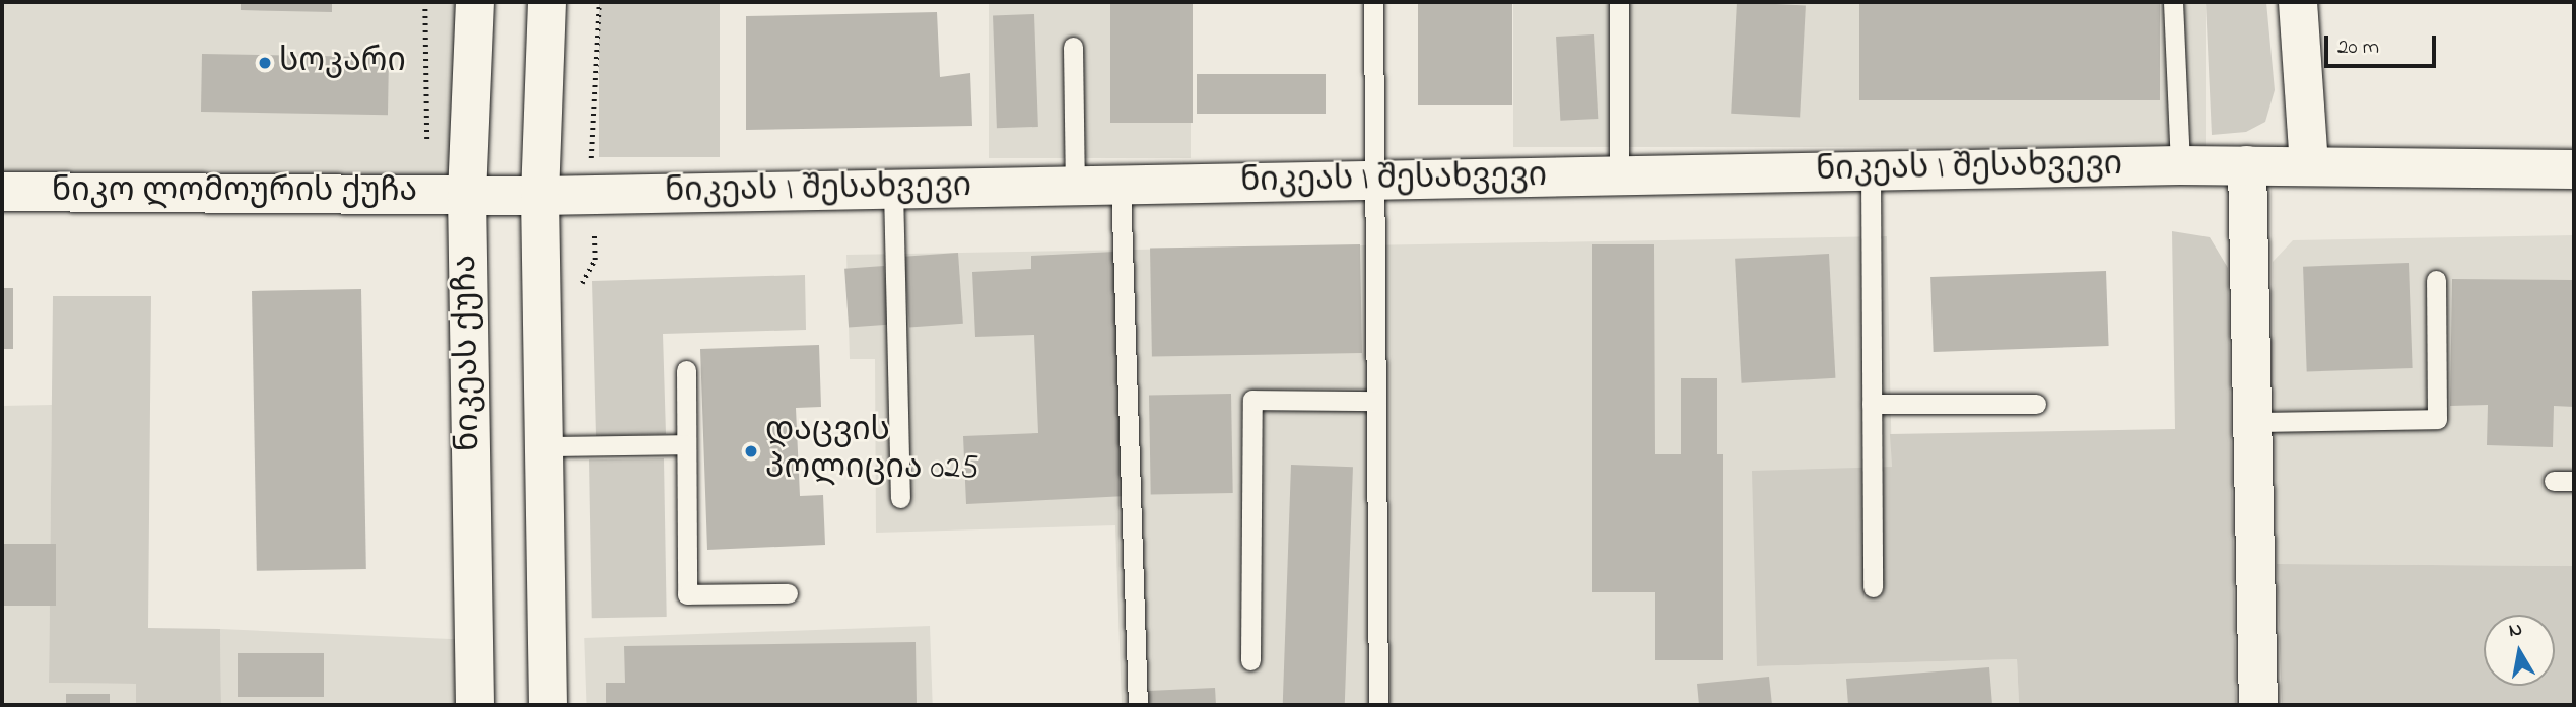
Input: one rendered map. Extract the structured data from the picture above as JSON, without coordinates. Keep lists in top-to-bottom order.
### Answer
{
  "streets": {
    "street": ["ნიკეას I შესახვევი", "ნიკო ლომოურის ქუჩა", "ნიკეას ქუჩა"]
  },
  "crossings": [
    ["ნიკეას I შესახვევი", "ნიკო ლომოურის ქუჩა"],
    ["ნიკო ლომოურის ქუჩა", "ნიკეას ქუჩა"]
  ],
  "places": ["სოკარი", "დაცვის პოლიცია 025"],
  "scale_bar": "20 m",
  "north": "top"
}
